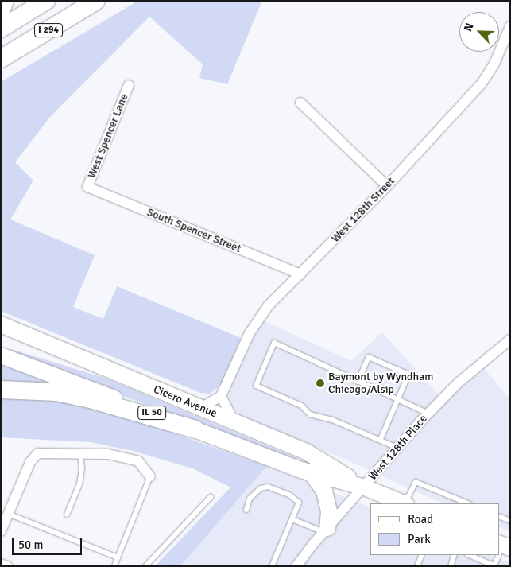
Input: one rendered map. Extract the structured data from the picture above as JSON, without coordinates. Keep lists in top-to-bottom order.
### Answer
{
  "streets": {
    "highway": ["I 294"],
    "main road": ["Cicero Avenue", "IL 50"],
    "street": [
      "West Spencer Lane",
      "West 128th Street",
      "South Spencer Street",
      "West 128th Place"
    ]
  },
  "crossings": [
    ["West Spencer Lane", "South Spencer Street"],
    ["West 128th Street", "South Spencer Street"],
    ["Cicero Avenue", "West 128th Place"]
  ],
  "places": ["Baymont by Wyndham Chicago/Alsip"],
  "legend": ["Road", "Park"],
  "scale_bar": "50 m",
  "north": "top left"
}
